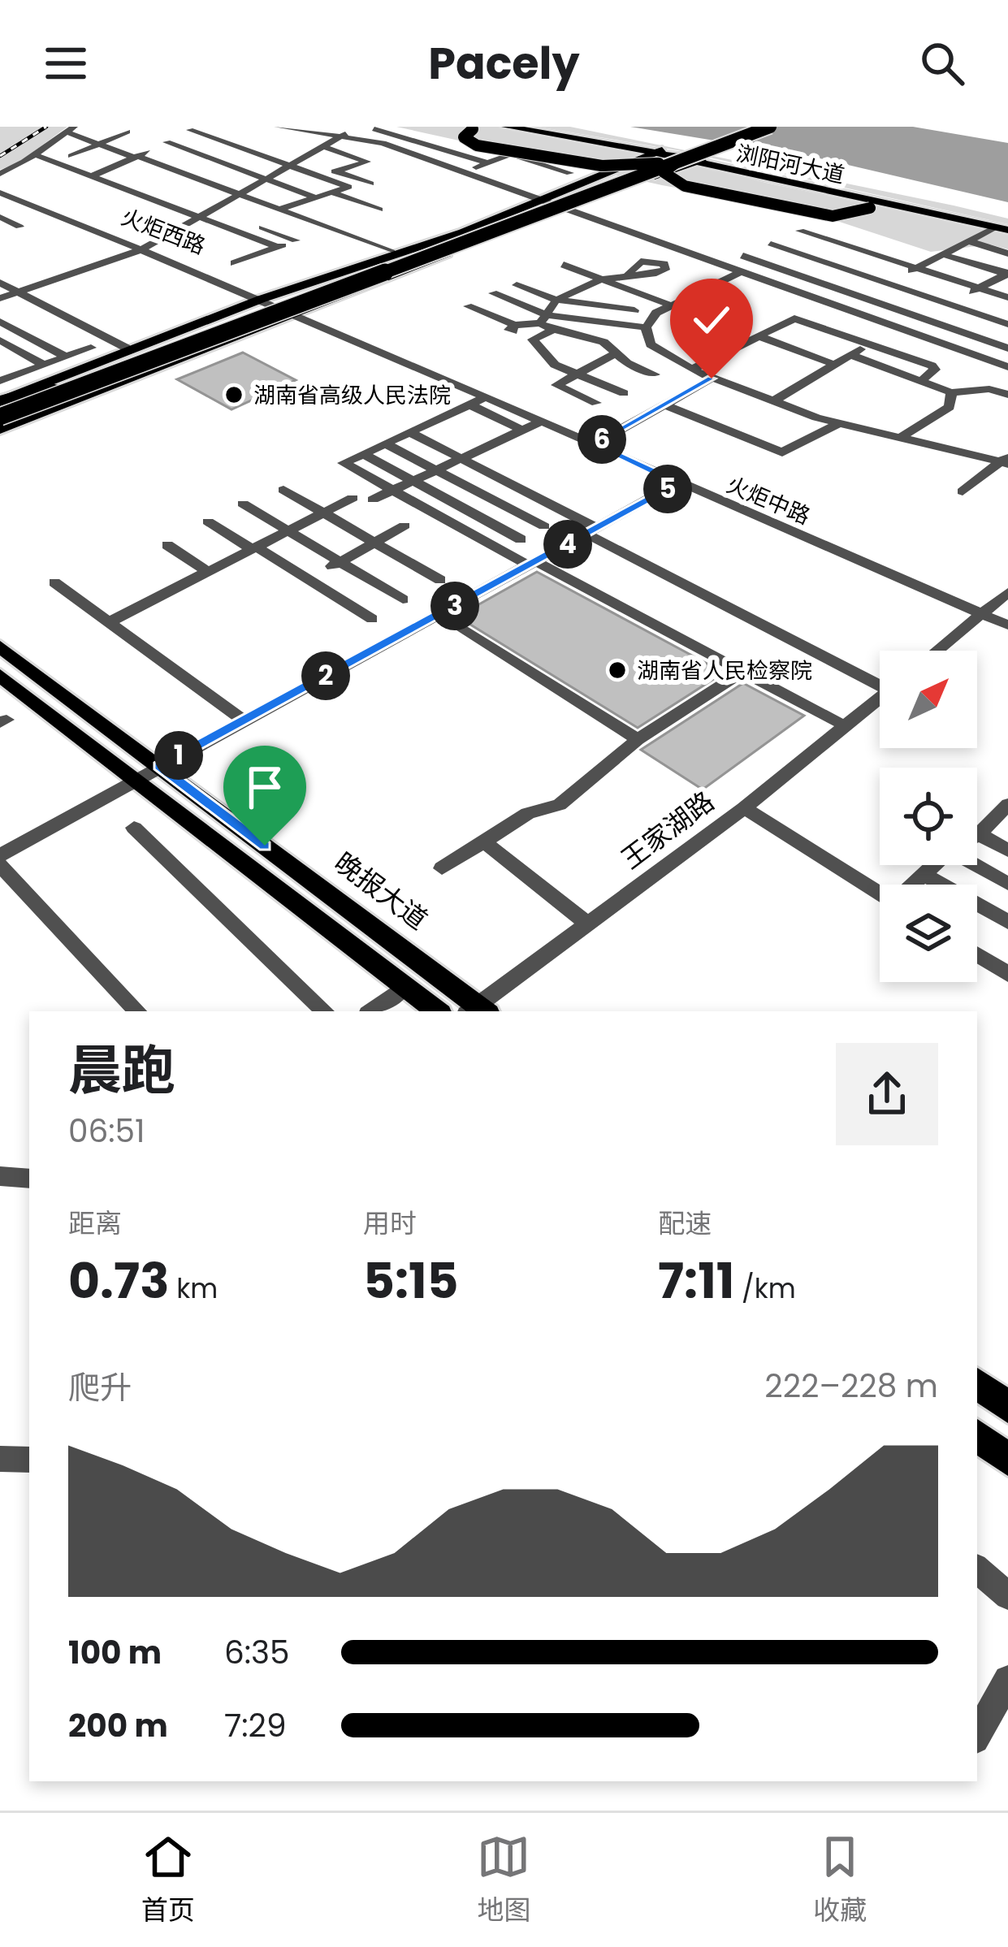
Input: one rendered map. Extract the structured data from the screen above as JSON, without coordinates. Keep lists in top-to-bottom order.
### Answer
{
  "streets": {
    "main road": ["浏阳河大道", "晚报大道"],
    "street": ["火炬西路", "火炬中路", "王家湖路"]
  },
  "crossings": [
    ["火炬西路", "火炬中路"],
    ["王家湖路", "晚报大道"]
  ],
  "places": ["湖南省高级人民法院", "湖南省人民检察院"],
  "north": "top right",
  "page": {
    "header": "Pacely",
    "pins": [
      "6",
      "5",
      "4",
      "3",
      "2",
      "1"
    ],
    "heading": ["晨跑", "06:51"],
    "stats": [
      ["距离", "0.73 km"],
      ["用时", "5:15"],
      ["配速", "7:11 /km"]
    ],
    "chart": ["爬升", "222–228 m"],
    "list": [
      {
        "name": "100 m",
        "note": "6:35"
      },
      {
        "name": "200 m",
        "note": "7:29"
      }
    ],
    "tabs": ["首页", "地图", "收藏"]
  }
}
